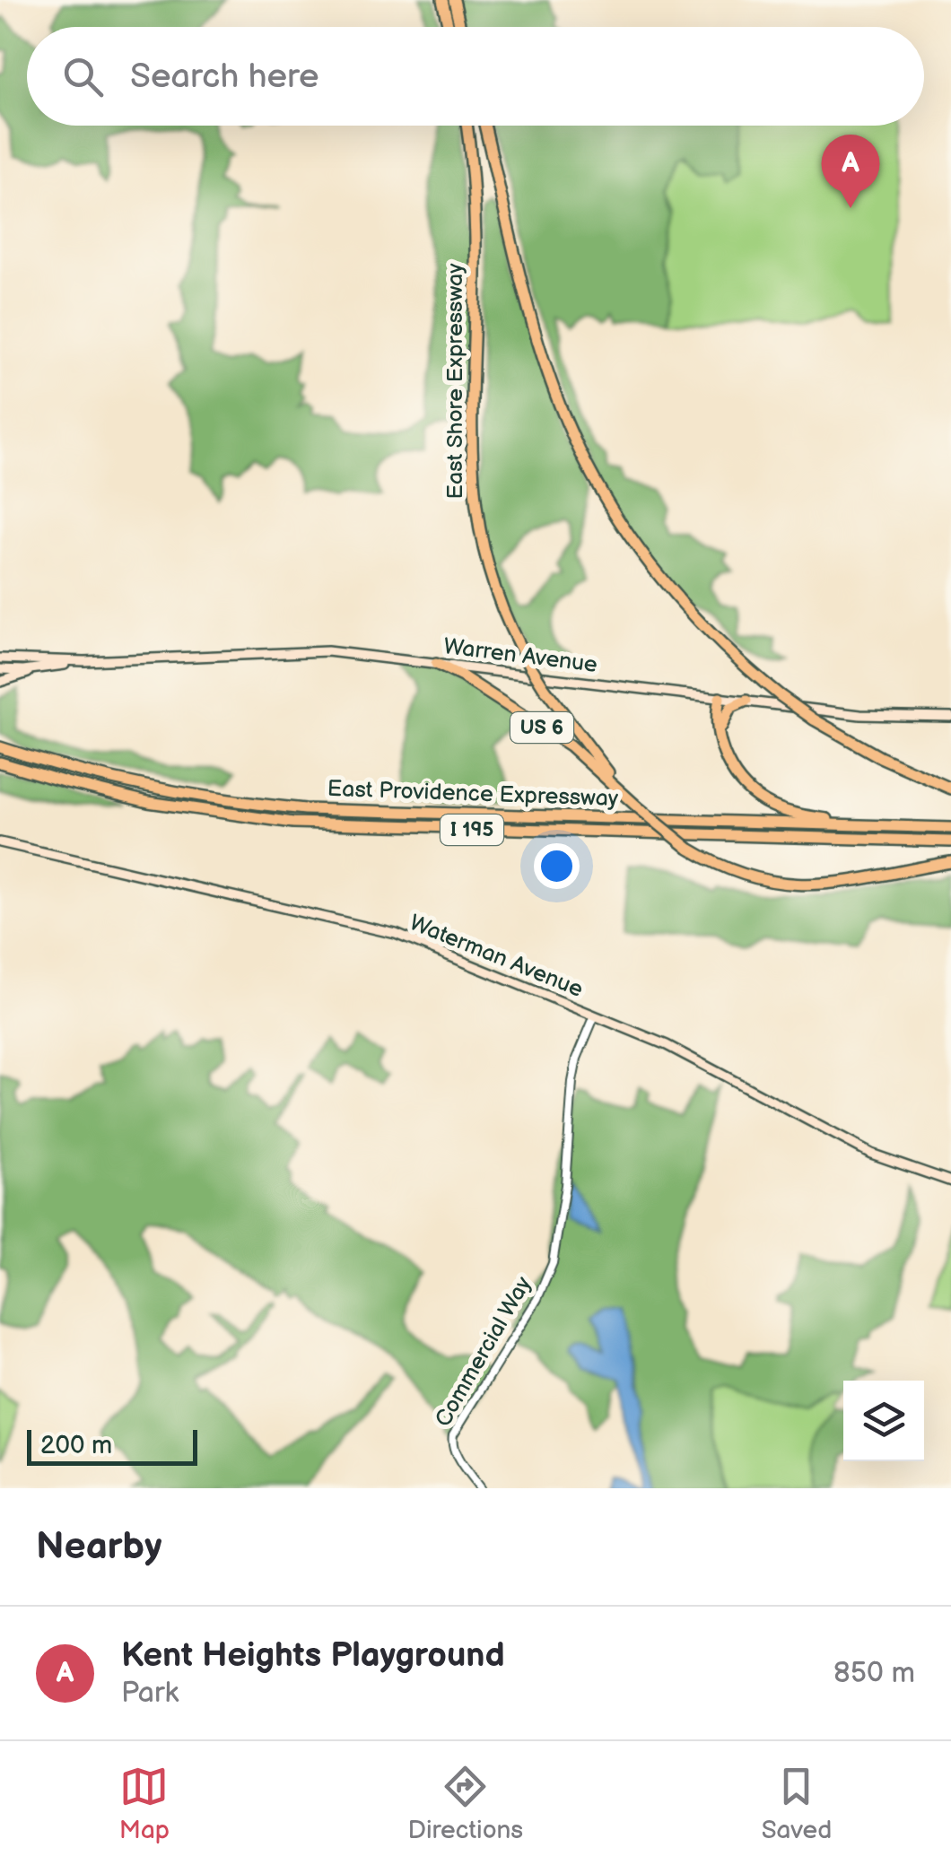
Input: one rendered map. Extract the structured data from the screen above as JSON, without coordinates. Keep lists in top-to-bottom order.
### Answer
{
  "streets": {
    "highway": [
      "East Shore Expressway",
      "US 6",
      "East Providence Expressway",
      "I 195"
    ],
    "main road": ["Warren Avenue", "Waterman Avenue"],
    "street": ["Commercial Way"]
  },
  "crossings": [
    ["East Shore Expressway", "US 6"],
    ["Warren Avenue", "US 6"],
    ["Waterman Avenue", "Commercial Way"]
  ],
  "scale_bar": "200 m",
  "page": {
    "search": "Search here",
    "pins": "A",
    "scale": "200 m",
    "heading": "Nearby",
    "list": [
      {
        "mark": "A",
        "name": "Kent Heights Playground",
        "note": "Park",
        "value": "850 m"
      }
    ],
    "nav": ["Map", "Directions", "Saved"]
  }
}
